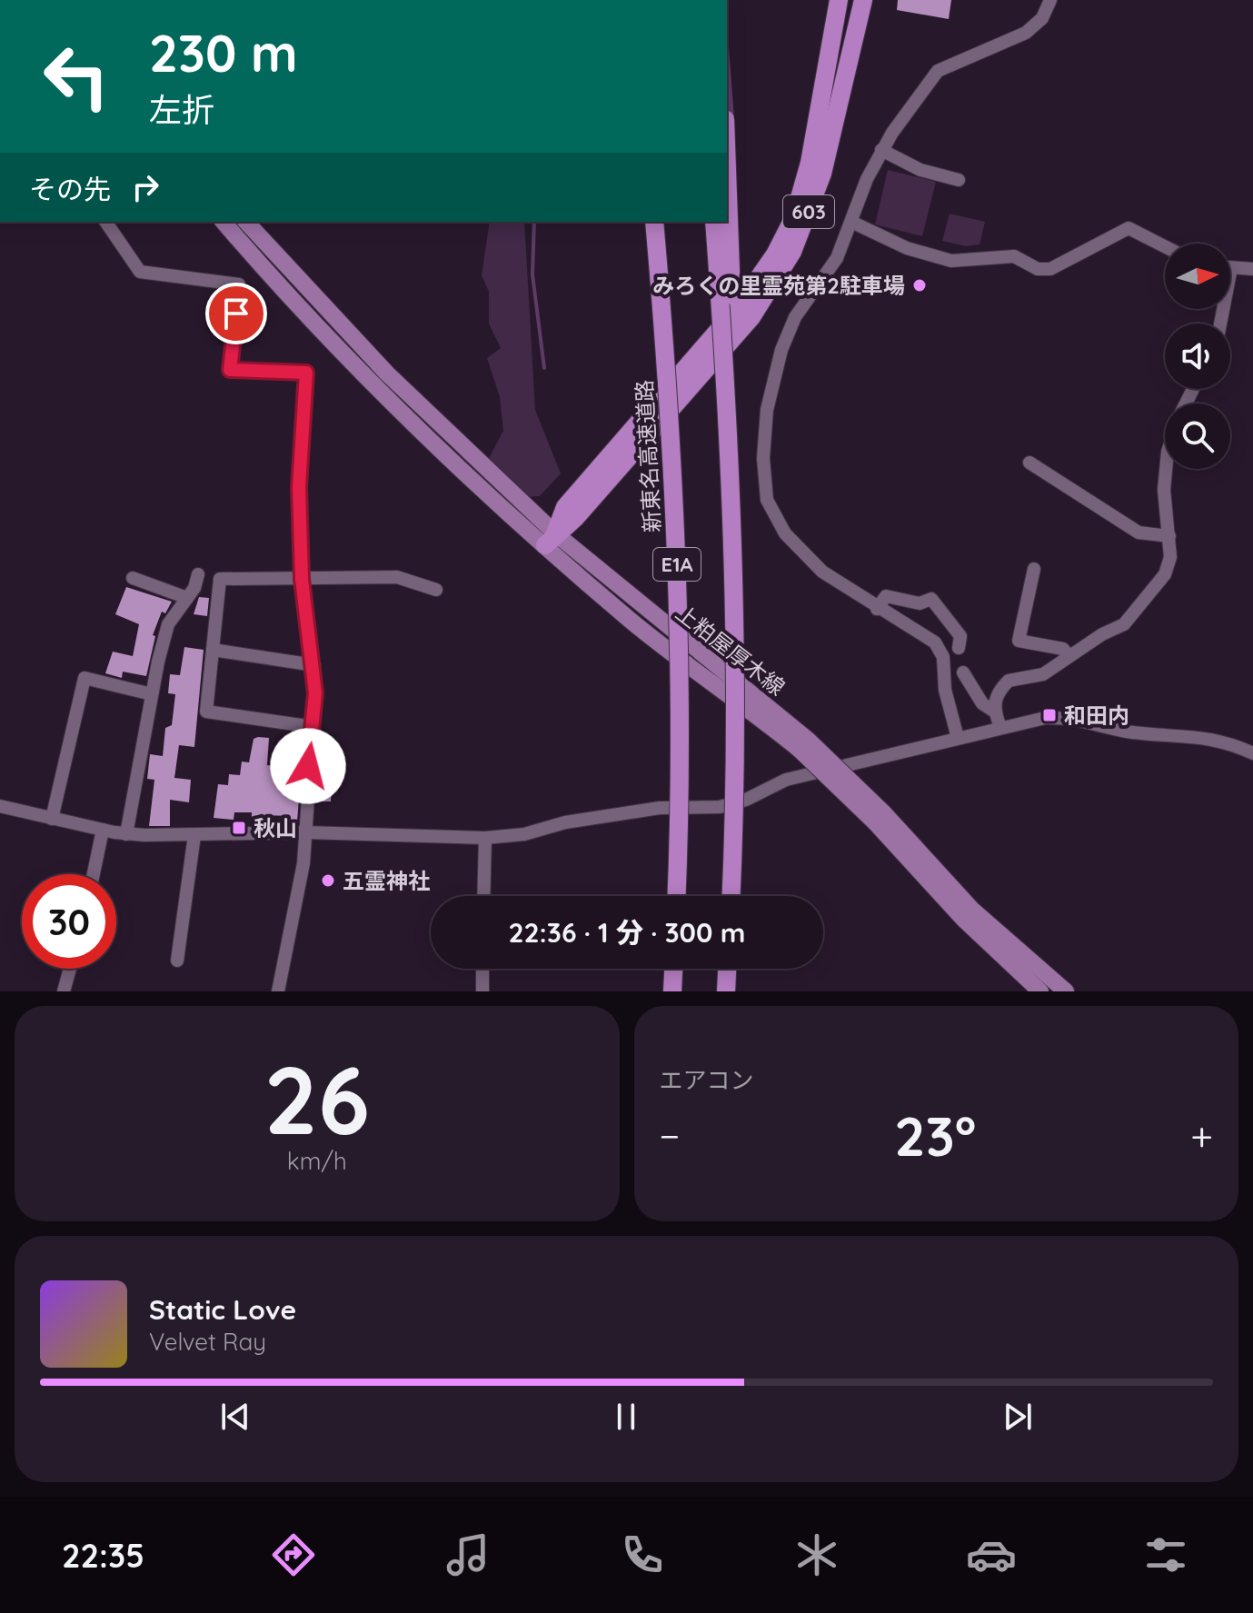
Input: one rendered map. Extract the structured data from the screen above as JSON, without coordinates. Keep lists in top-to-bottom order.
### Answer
{
  "streets": {
    "highway": ["603", "新東名高速道路", "E1A"],
    "main road": ["上粕屋厚木線"]
  },
  "crossings": [
    ["603", "上粕屋厚木線"]
  ],
  "places": {
    "other": ["みろくの里霊苑第2駐車場", "五霊神社"],
    "transit": ["和田内", "秋山"]
  },
  "north": "right",
  "page": {
    "turn": ["230 m", "左折"],
    "then": "その先",
    "limit": "30",
    "trip": "22:36 · 1 分 · 300 m",
    "tile": [
      ["26", "km/h"],
      "エアコン"
    ],
    "heat": ["−", "23°", "+"],
    "song": ["Static Love", "Velvet Ray"],
    "tabs": "22:35"
  }
}
